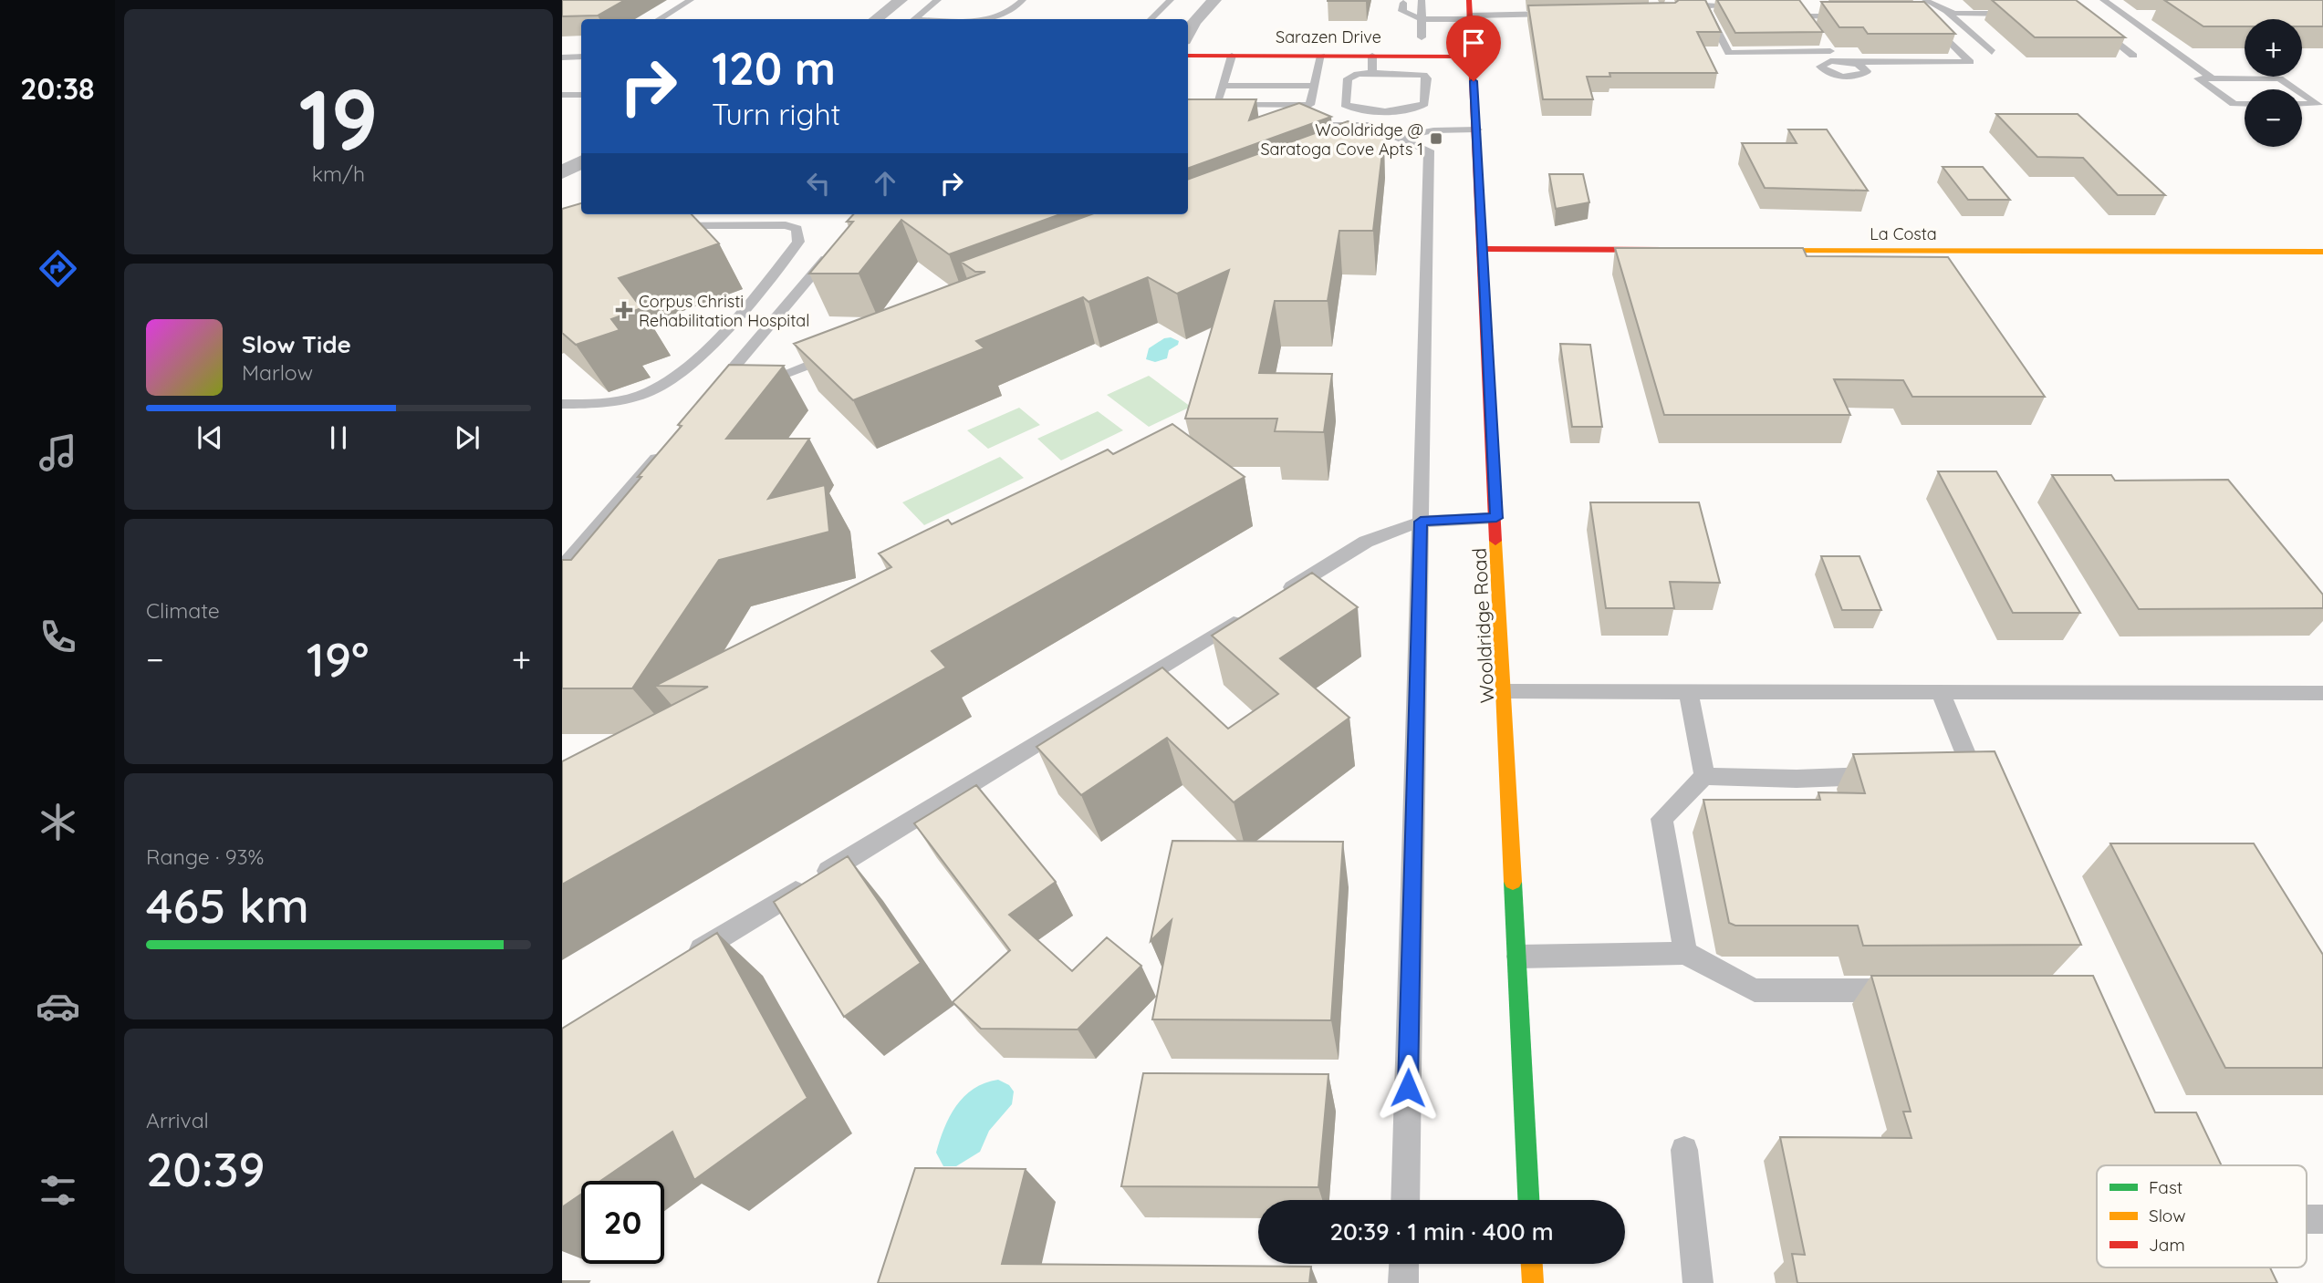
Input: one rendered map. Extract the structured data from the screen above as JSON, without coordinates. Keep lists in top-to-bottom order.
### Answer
{
  "streets": {
    "main road": ["Sarazen Drive", "La Costa", "Wooldridge Road"]
  },
  "crossings": [
    ["Sarazen Drive", "Wooldridge Road"]
  ],
  "places": {
    "transit": ["Wooldridge @ Saratoga Cove Apts 1"],
    "health": ["Corpus Christi Rehabilitation Hospital"]
  },
  "legend": ["Fast", "Slow", "Jam"],
  "page": {
    "tabs": "20:38",
    "tile": [
      ["19", "km/h"],
      "Climate",
      ["Range · 93%", "465 km"],
      ["Arrival", "20:39"]
    ],
    "map_buttons": ["+", "−"],
    "turn": ["120 m", "Turn right"],
    "song": ["Slow Tide", "Marlow"],
    "heat": ["−", "19°", "+"],
    "limit": "20",
    "trip": "20:39 · 1 min · 400 m"
  }
}
